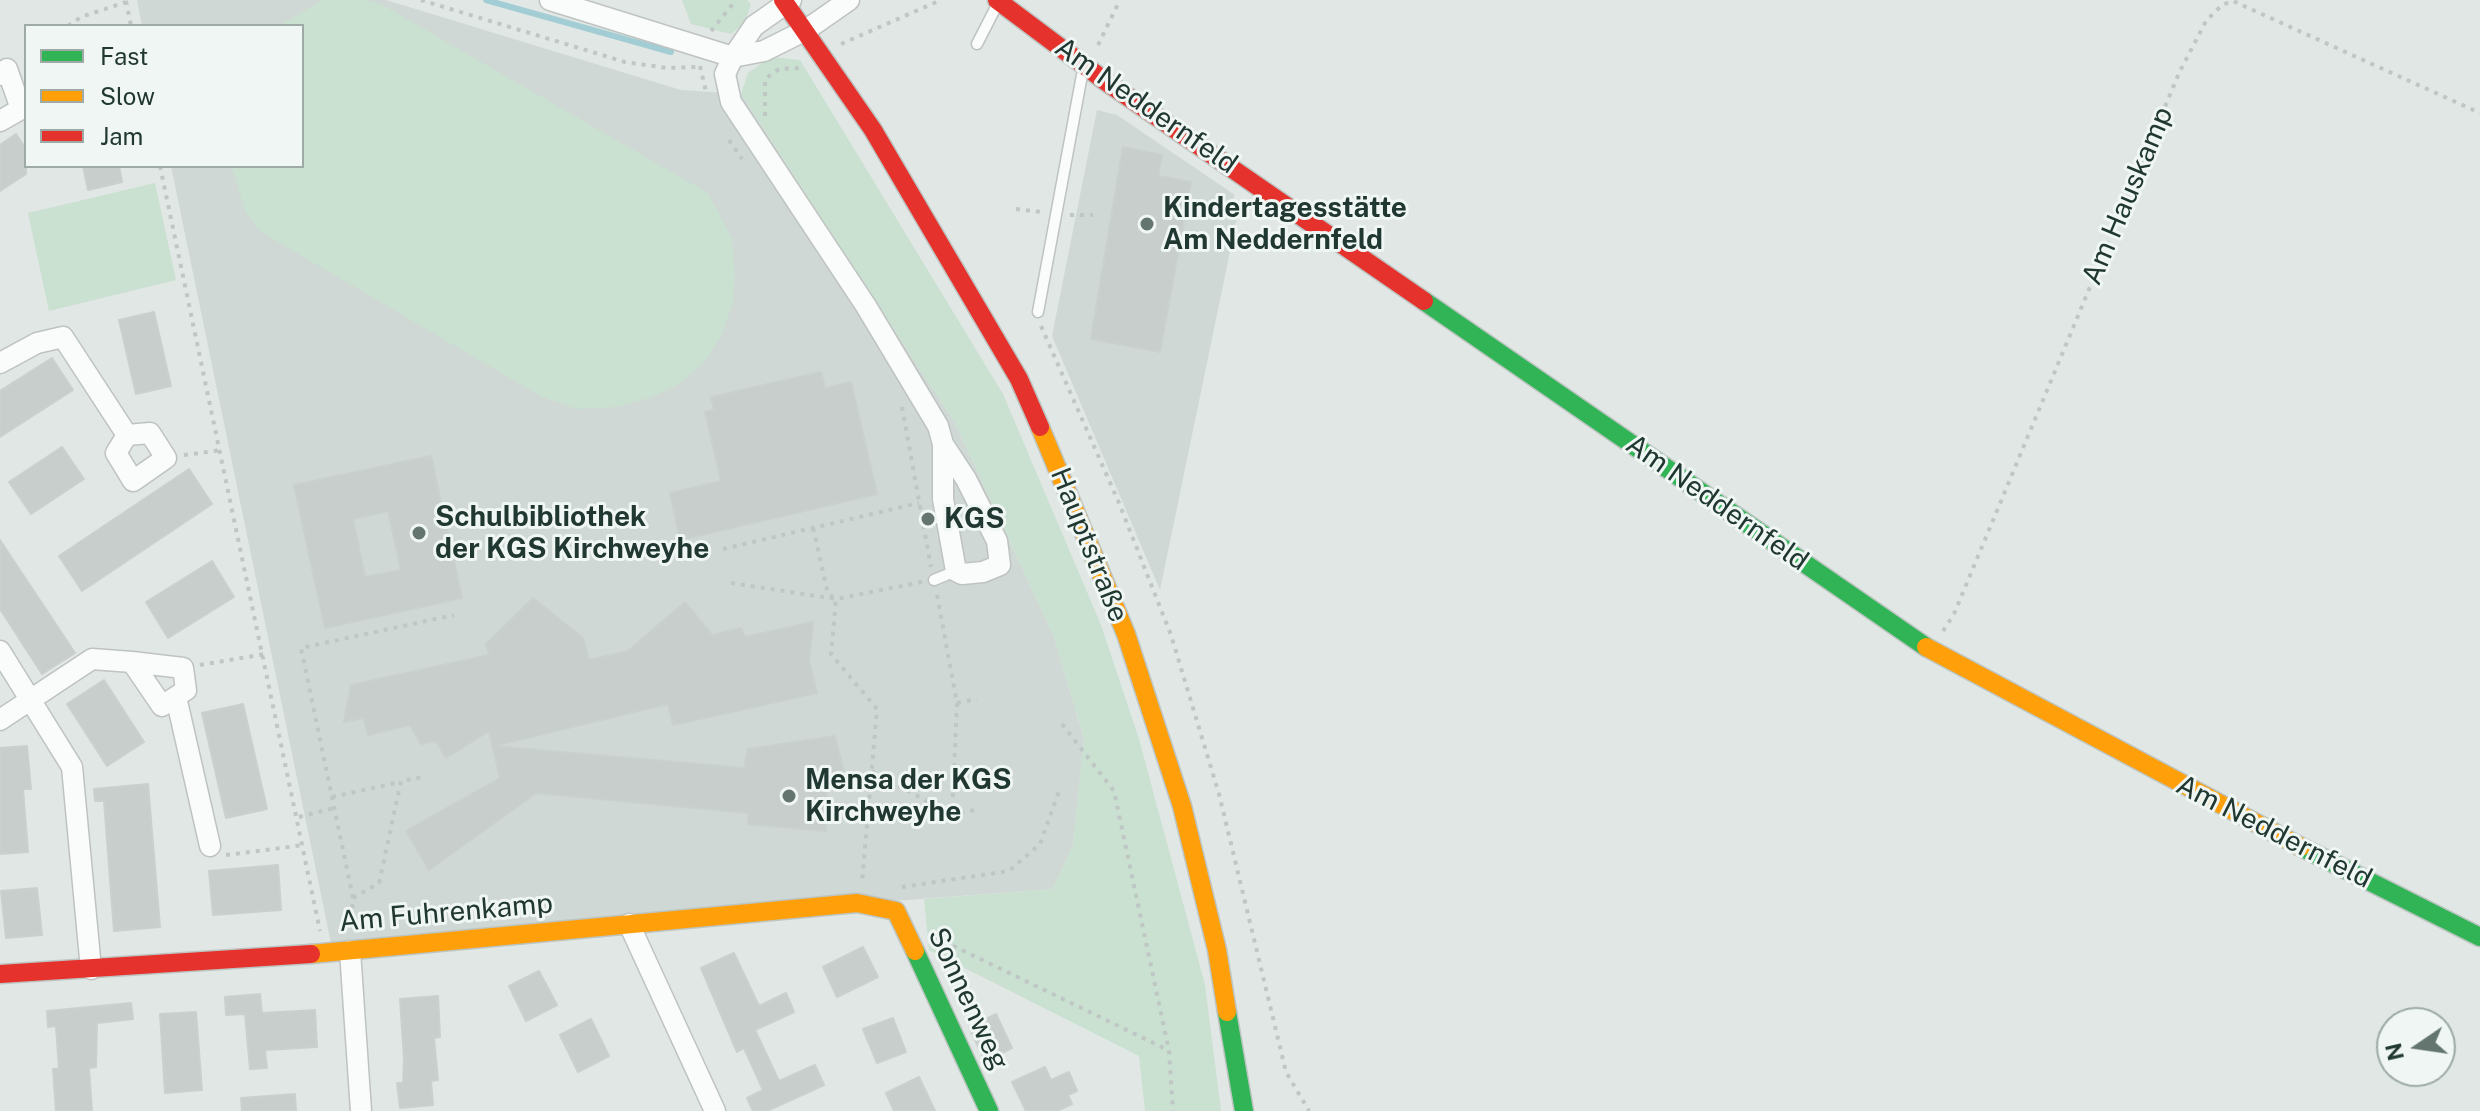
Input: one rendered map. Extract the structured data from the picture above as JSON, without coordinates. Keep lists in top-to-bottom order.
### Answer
{
  "streets": {
    "street": [
      "Am Neddernfeld",
      "Hauptstraße",
      "Am Fuhrenkamp",
      "Sonnenweg"
    ],
    "path": ["Am Hauskamp"]
  },
  "crossings": [
    ["Am Neddernfeld", "Am Hauskamp"],
    ["Am Fuhrenkamp", "Sonnenweg"]
  ],
  "places": [
    "Kindertagesstätte Am Neddernfeld",
    "KGS",
    "Schulbibliothek der KGS Kirchweyhe",
    "Mensa der KGS Kirchweyhe"
  ],
  "legend": ["Fast", "Slow", "Jam"],
  "north": "left"
}
